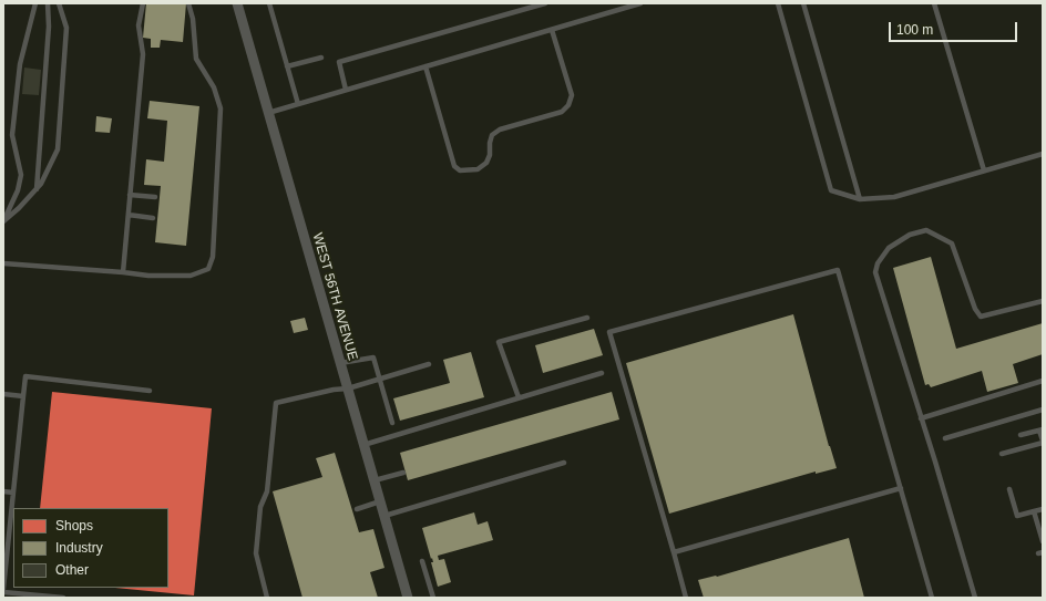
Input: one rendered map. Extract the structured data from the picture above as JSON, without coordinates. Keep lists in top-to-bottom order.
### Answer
{
  "streets": {
    "street": ["WEST 56TH AVENUE"]
  },
  "legend": ["Shops", "Industry", "Other"],
  "scale_bar": "100 m"
}
